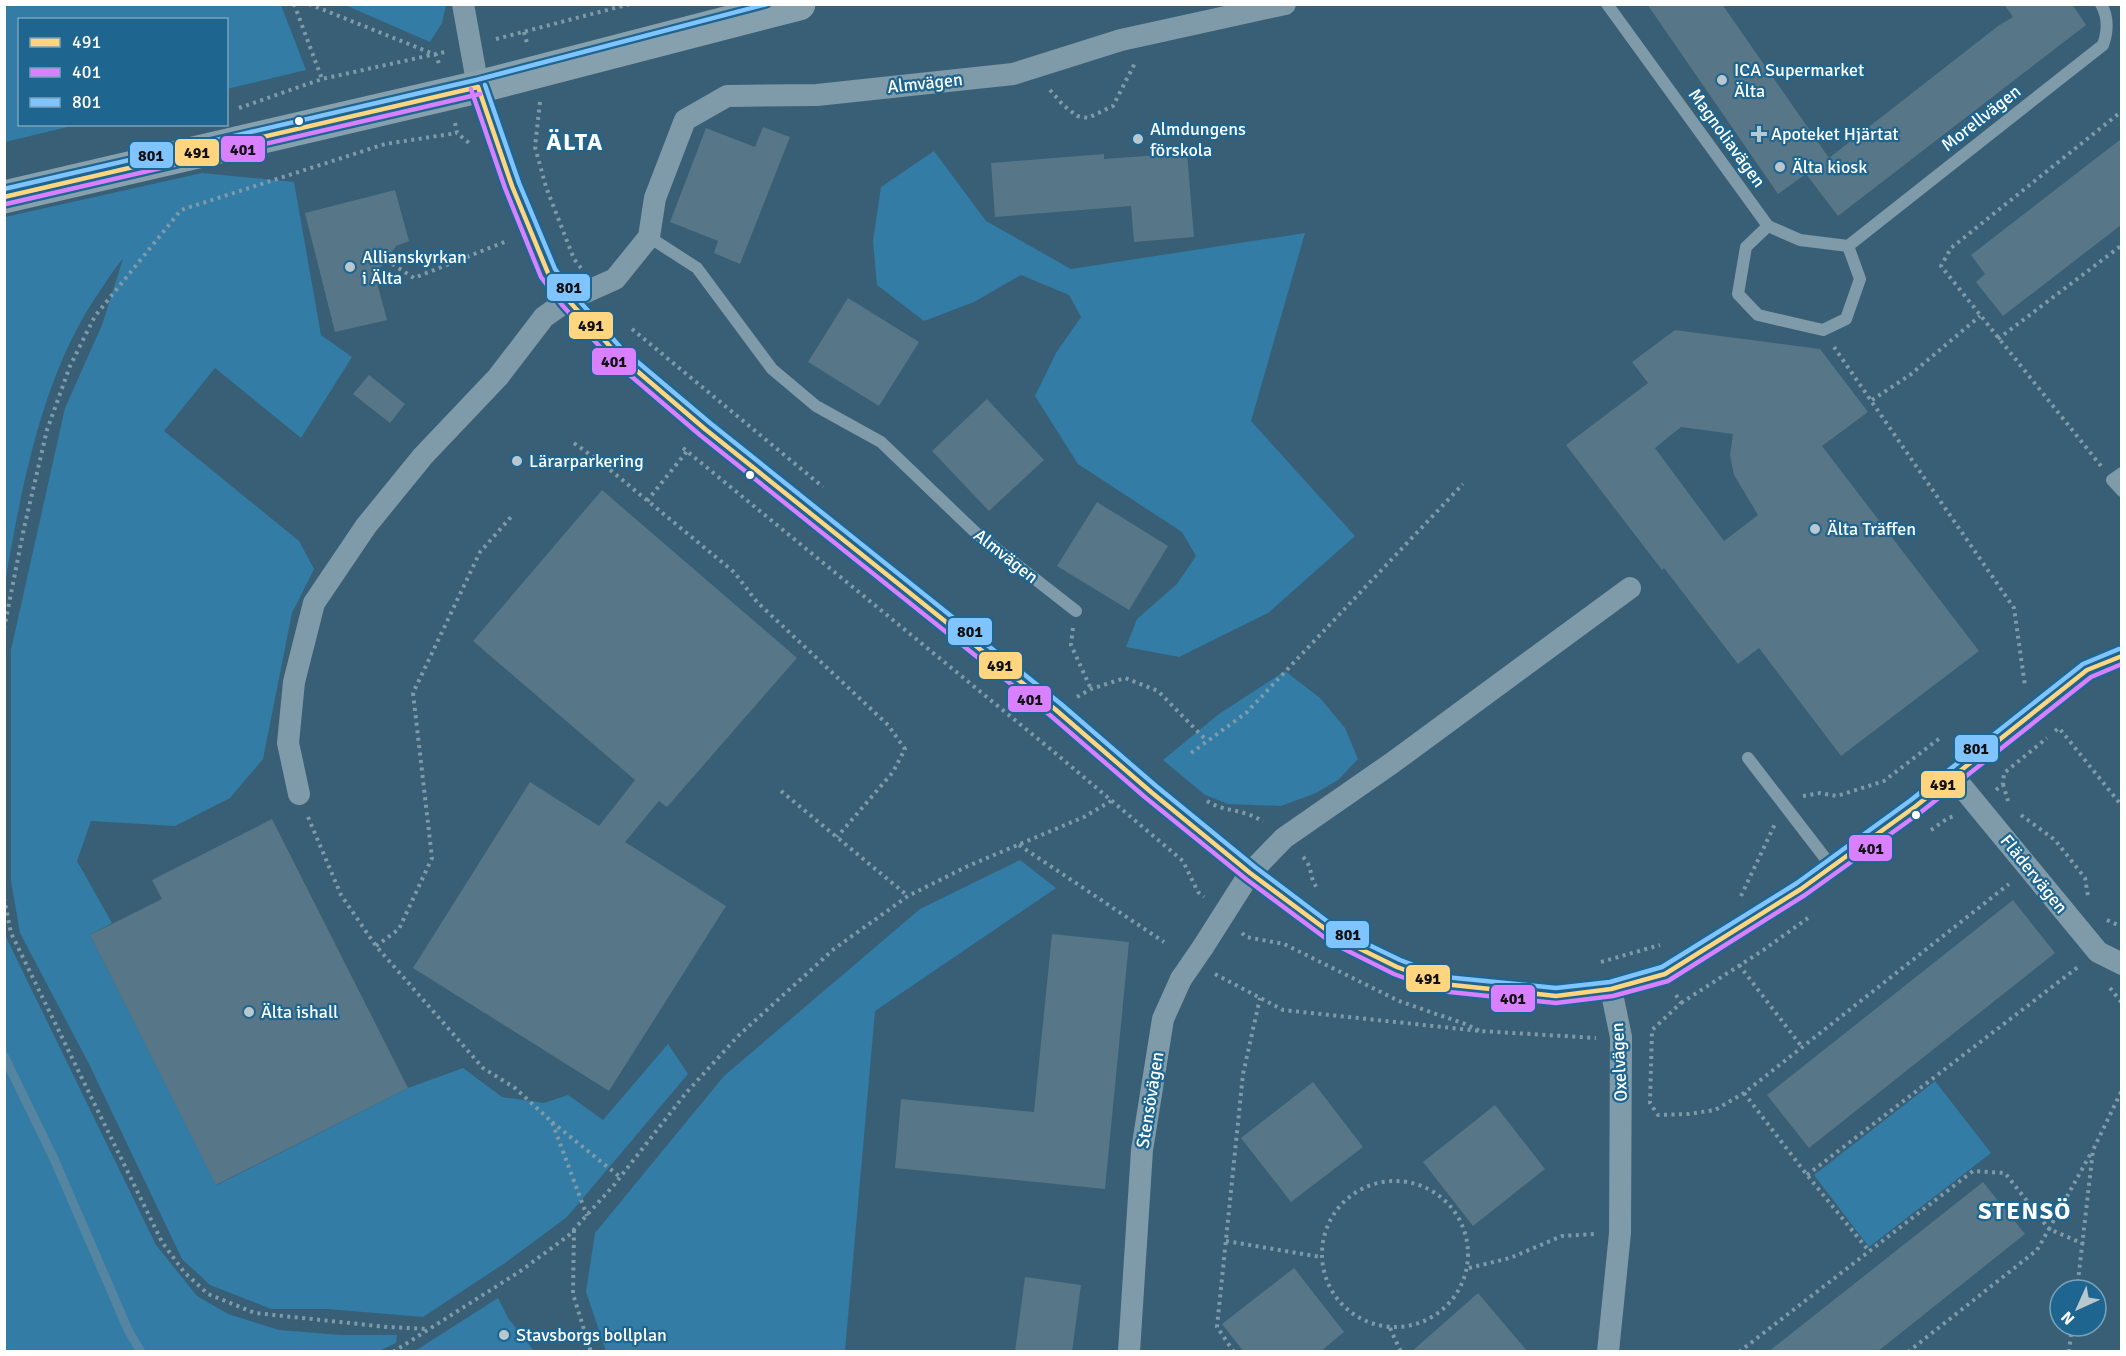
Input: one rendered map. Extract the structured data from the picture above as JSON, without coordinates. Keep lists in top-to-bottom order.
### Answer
{
  "streets": {
    "street": [
      "Almvägen",
      "Flädervägen",
      "Oxelvägen",
      "Stensövägen"
    ],
    "lane": ["Morellvägen", "Magnoliavägen"]
  },
  "crossings": [
    ["Morellvägen", "Magnoliavägen"]
  ],
  "districts": ["ÄLTA", "STENSÖ"],
  "places": {
    "other": [
      "ICA Supermarket Älta",
      "Almdungens förskola",
      "Älta kiosk",
      "Allianskyrkan i Älta",
      "Lärarparkering",
      "Älta Träffen",
      "Älta ishall",
      "Stavsborgs bollplan"
    ],
    "health": ["Apoteket Hjärtat"]
  },
  "lines": ["transit line 801", "transit line 491", "transit line 401"],
  "legend": ["491", "401", "801"],
  "north": "bottom left"
}
